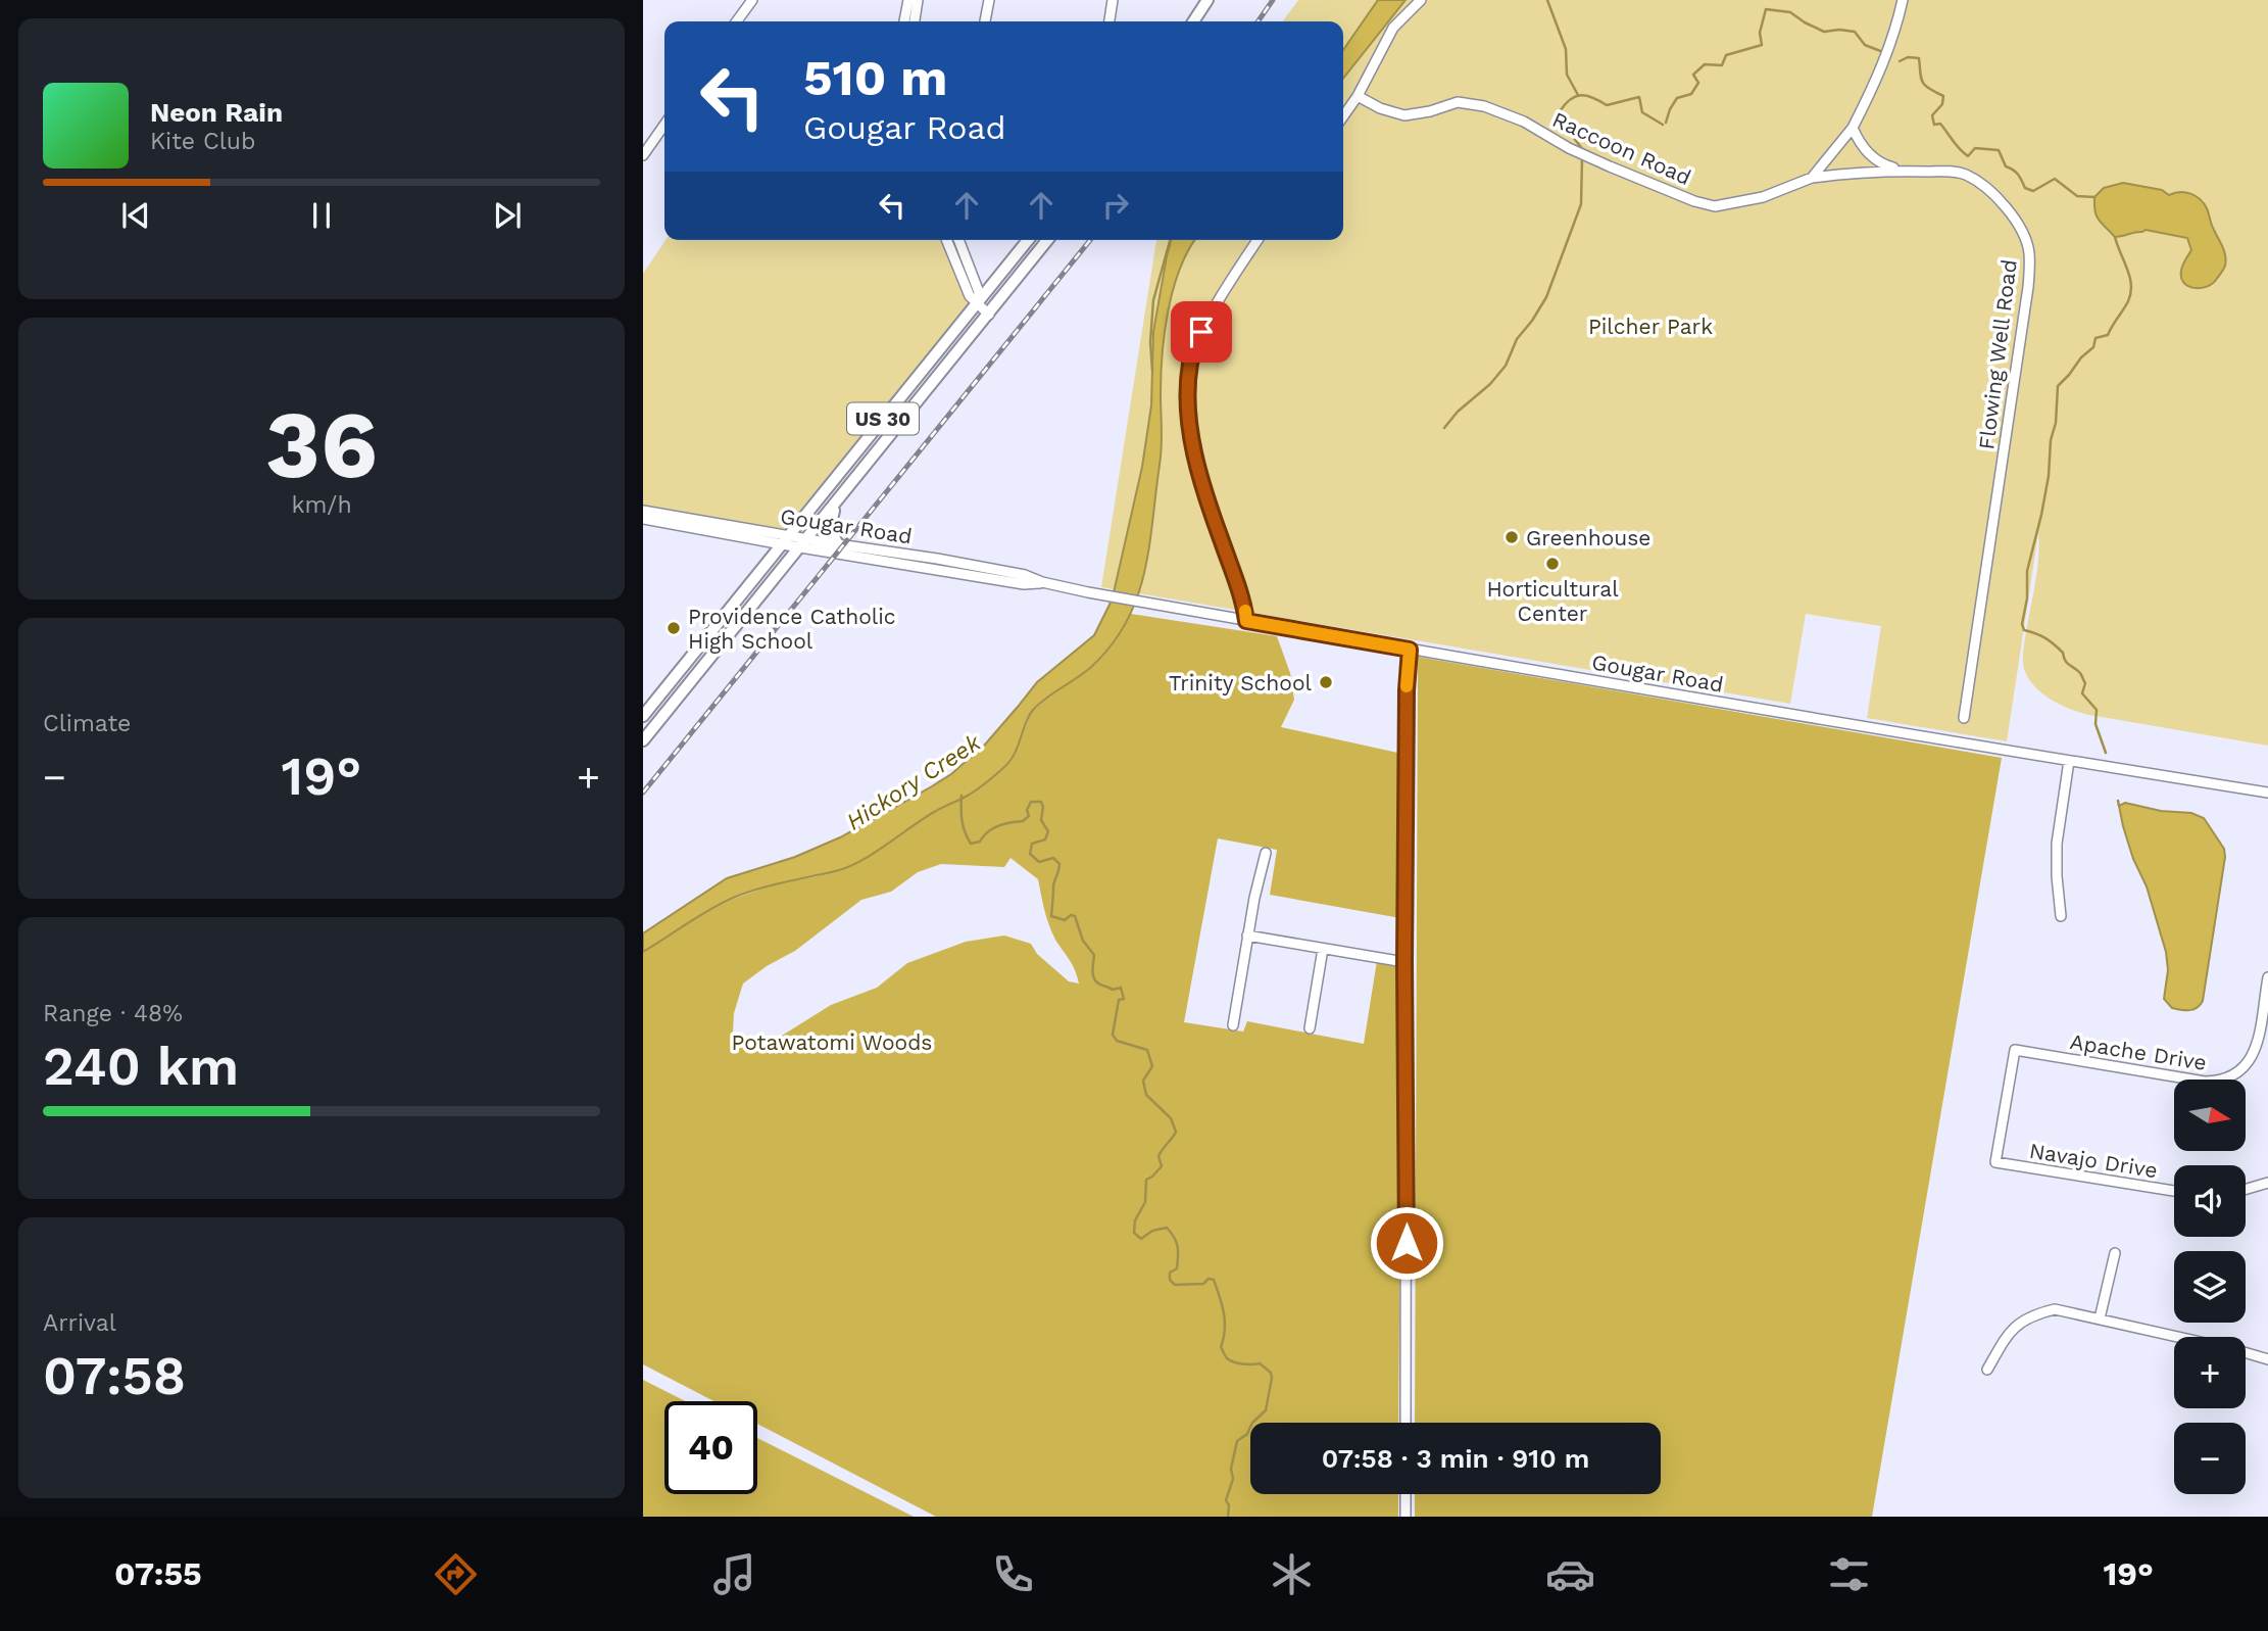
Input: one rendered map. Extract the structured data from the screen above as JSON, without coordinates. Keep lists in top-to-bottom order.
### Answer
{
  "streets": {
    "main road": ["US 30"],
    "street": [
      "Raccoon Road",
      "Flowing Well Road",
      "Gougar Road",
      "Apache Drive",
      "Navajo Drive"
    ]
  },
  "crossings": [
    ["Raccoon Road", "Flowing Well Road"],
    ["US 30", "Gougar Road"],
    ["Apache Drive", "Navajo Drive"]
  ],
  "water": ["Hickory Creek"],
  "parks": ["Pilcher Park", "Potawatomi Woods"],
  "places": [
    "Greenhouse",
    "Horticultural Center",
    "Providence Catholic High School",
    "Trinity School"
  ],
  "north": "right",
  "page": {
    "turn": ["510 m", "Gougar Road"],
    "song": ["Neon Rain", "Kite Club"],
    "tile": [
      ["36", "km/h"],
      "Climate",
      ["Range · 48%", "240 km"],
      ["Arrival", "07:58"]
    ],
    "heat": ["−", "19°", "+"],
    "map_buttons": ["+", "−"],
    "limit": "40",
    "trip": "07:58 · 3 min · 910 m",
    "tabs": ["07:55", "19°"]
  }
}
